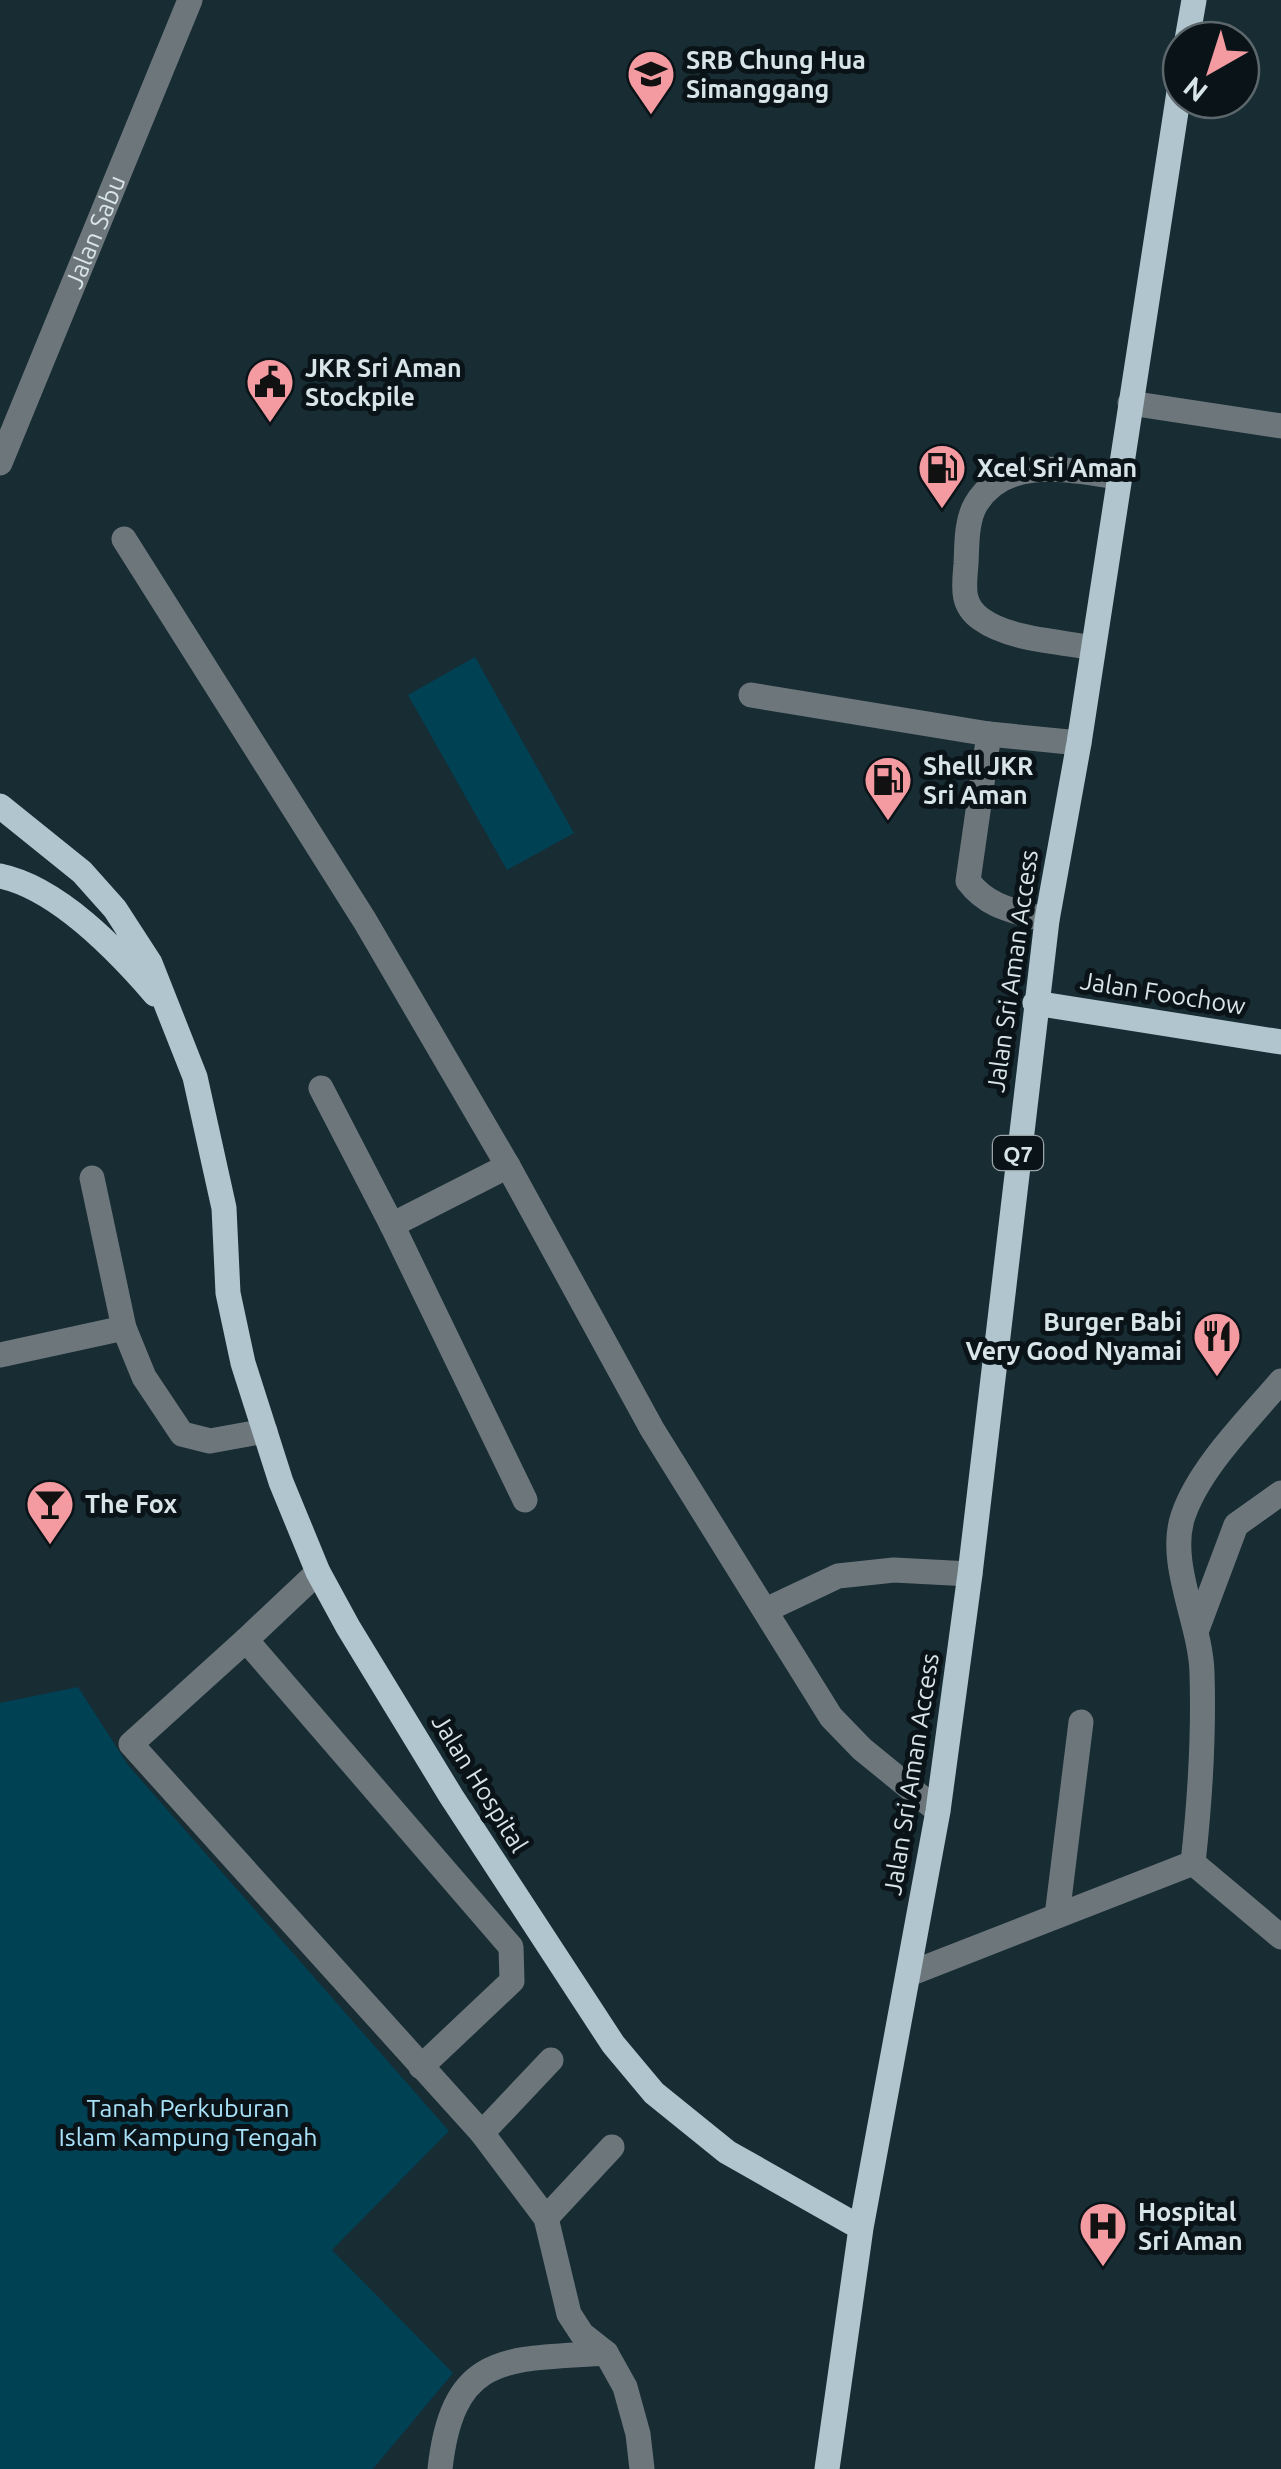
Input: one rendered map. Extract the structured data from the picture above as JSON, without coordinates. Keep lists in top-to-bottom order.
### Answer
{
  "streets": {
    "main road": [
      "Jalan Sri Aman Access",
      "Jalan Foochow",
      "Q7",
      "Jalan Hospital"
    ],
    "street": ["Jalan Sabu"]
  },
  "crossings": [
    ["Jalan Sri Aman Access", "Jalan Foochow"],
    ["Jalan Sri Aman Access", "Q7"],
    ["Jalan Sri Aman Access", "Jalan Hospital"],
    ["Q7", "Jalan Hospital"]
  ],
  "parks": ["Tanah Perkuburan Islam Kampung Tengah"],
  "places": {
    "school or university": ["SRB Chung Hua Simanggang"],
    "public building": ["JKR Sri Aman Stockpile"],
    "fuel station": ["Xcel Sri Aman", "Shell JKR Sri Aman"],
    "restaurant": ["Burger Babi Very Good Nyamai"],
    "bar": ["The Fox"],
    "hospital": ["Hospital Sri Aman"]
  },
  "north": "bottom left"
}
